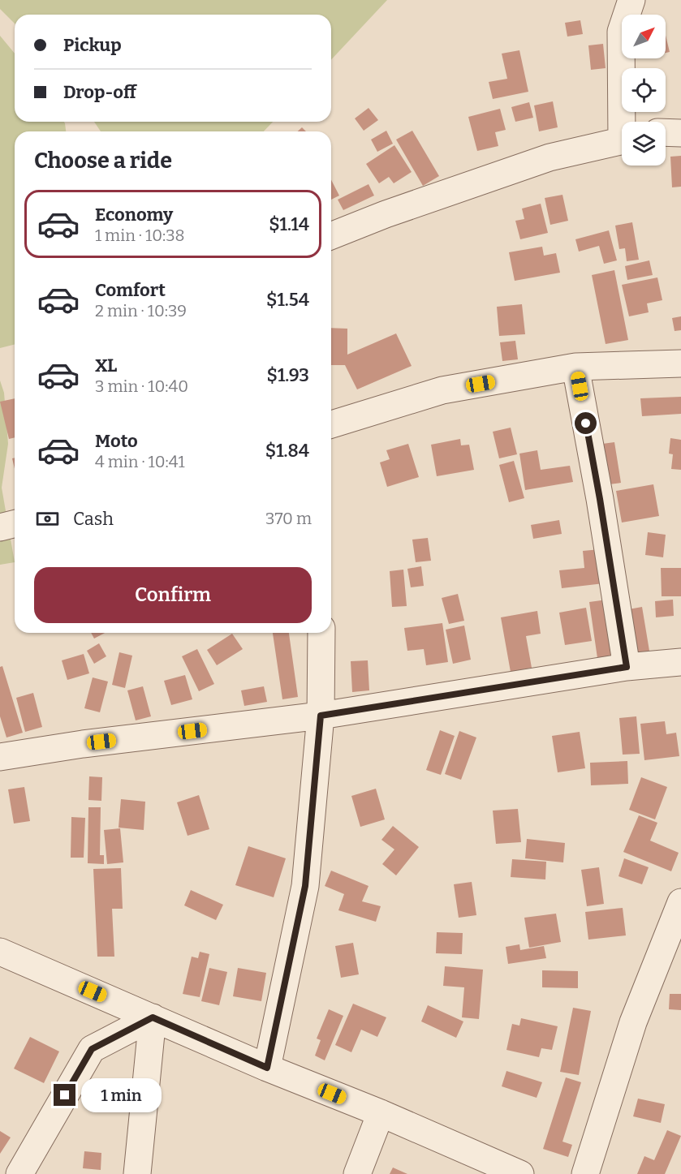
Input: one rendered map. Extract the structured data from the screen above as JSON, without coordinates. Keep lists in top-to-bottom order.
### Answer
{
  "north": "top right",
  "page": {
    "banner": ["Pickup", "Drop-off"],
    "heading": "Choose a ride",
    "list": [
      {
        "name": "Economy",
        "note": "1 min · 10:38",
        "value": "$1.14"
      },
      {
        "name": "Comfort",
        "note": "2 min · 10:39",
        "value": "$1.54"
      },
      {
        "name": "XL",
        "note": "3 min · 10:40",
        "value": "$1.93"
      },
      {
        "name": "Moto",
        "note": "4 min · 10:41",
        "value": "$1.84"
      }
    ],
    "pay": ["Cash", "370 m"],
    "buttons": "Confirm",
    "bubble": "1 min"
  }
}
